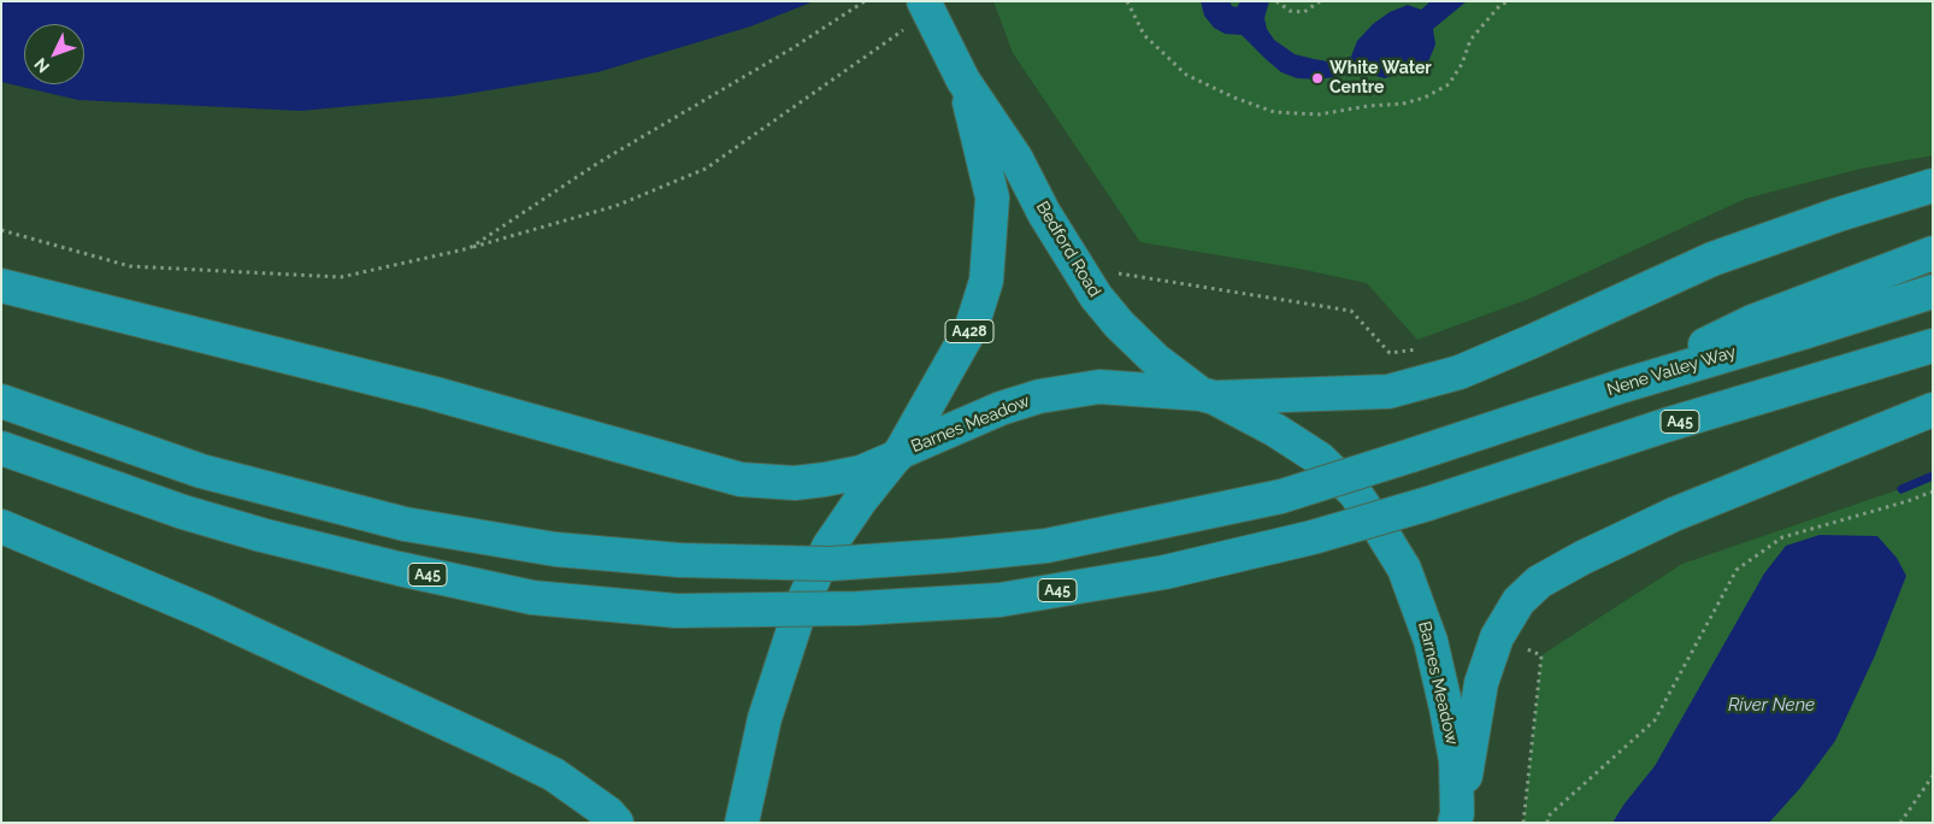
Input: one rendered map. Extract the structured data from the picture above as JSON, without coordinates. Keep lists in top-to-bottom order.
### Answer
{
  "streets": {
    "highway": [
      "Bedford Road",
      "A428",
      "Nene Valley Way",
      "A45",
      "Barnes Meadow"
    ]
  },
  "crossings": [
    ["Bedford Road", "Barnes Meadow"]
  ],
  "water": ["River Nene"],
  "places": ["White Water Centre"],
  "north": "bottom left"
}
